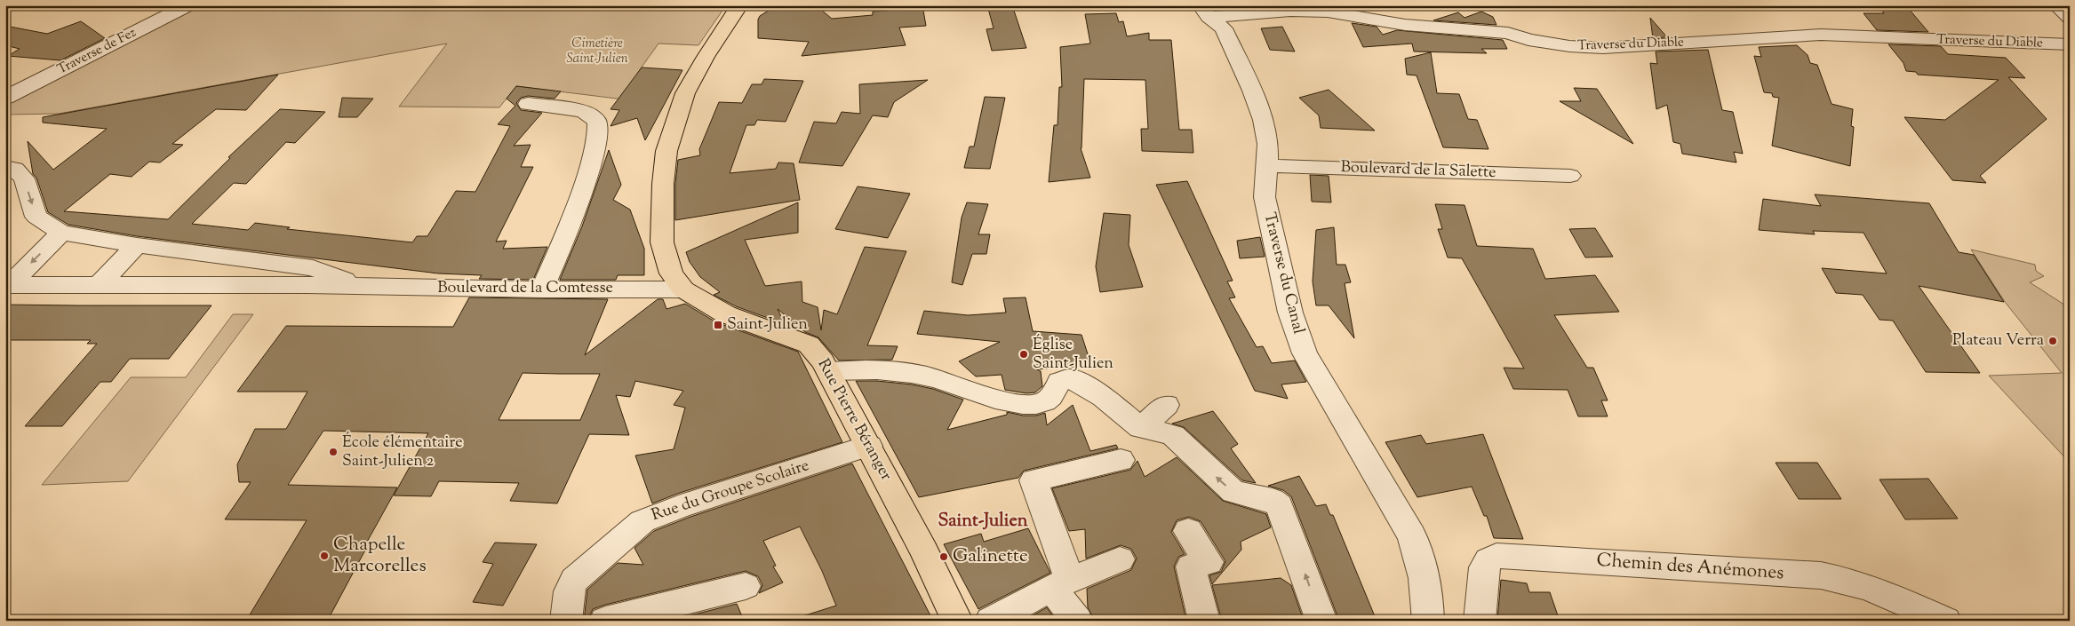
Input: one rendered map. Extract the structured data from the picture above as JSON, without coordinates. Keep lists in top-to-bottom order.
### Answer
{
  "streets": {
    "main road": ["Rue Pierre Béranger"],
    "street": [
      "Traverse du Diable",
      "Traverse de Fez",
      "Boulevard de la Salette",
      "Traverse du Canal",
      "Boulevard de la Comtesse",
      "Rue du Groupe Scolaire",
      "Chemin des Anémones"
    ]
  },
  "crossings": [
    ["Traverse du Diable", "Traverse du Canal"],
    ["Boulevard de la Salette", "Traverse du Canal"],
    ["Boulevard de la Comtesse", "Rue Pierre Béranger"],
    ["Rue Pierre Béranger", "Rue du Groupe Scolaire"]
  ],
  "districts": ["Saint-Julien"],
  "parks": ["Cimetière Saint-Julien"],
  "places": {
    "transit": ["Saint-Julien"],
    "other": [
      "Plateau Verra",
      "Église Saint-Julien",
      "École élémentaire Saint-Julien 2",
      "Chapelle Marcorelles",
      "Galinette"
    ]
  }
}
